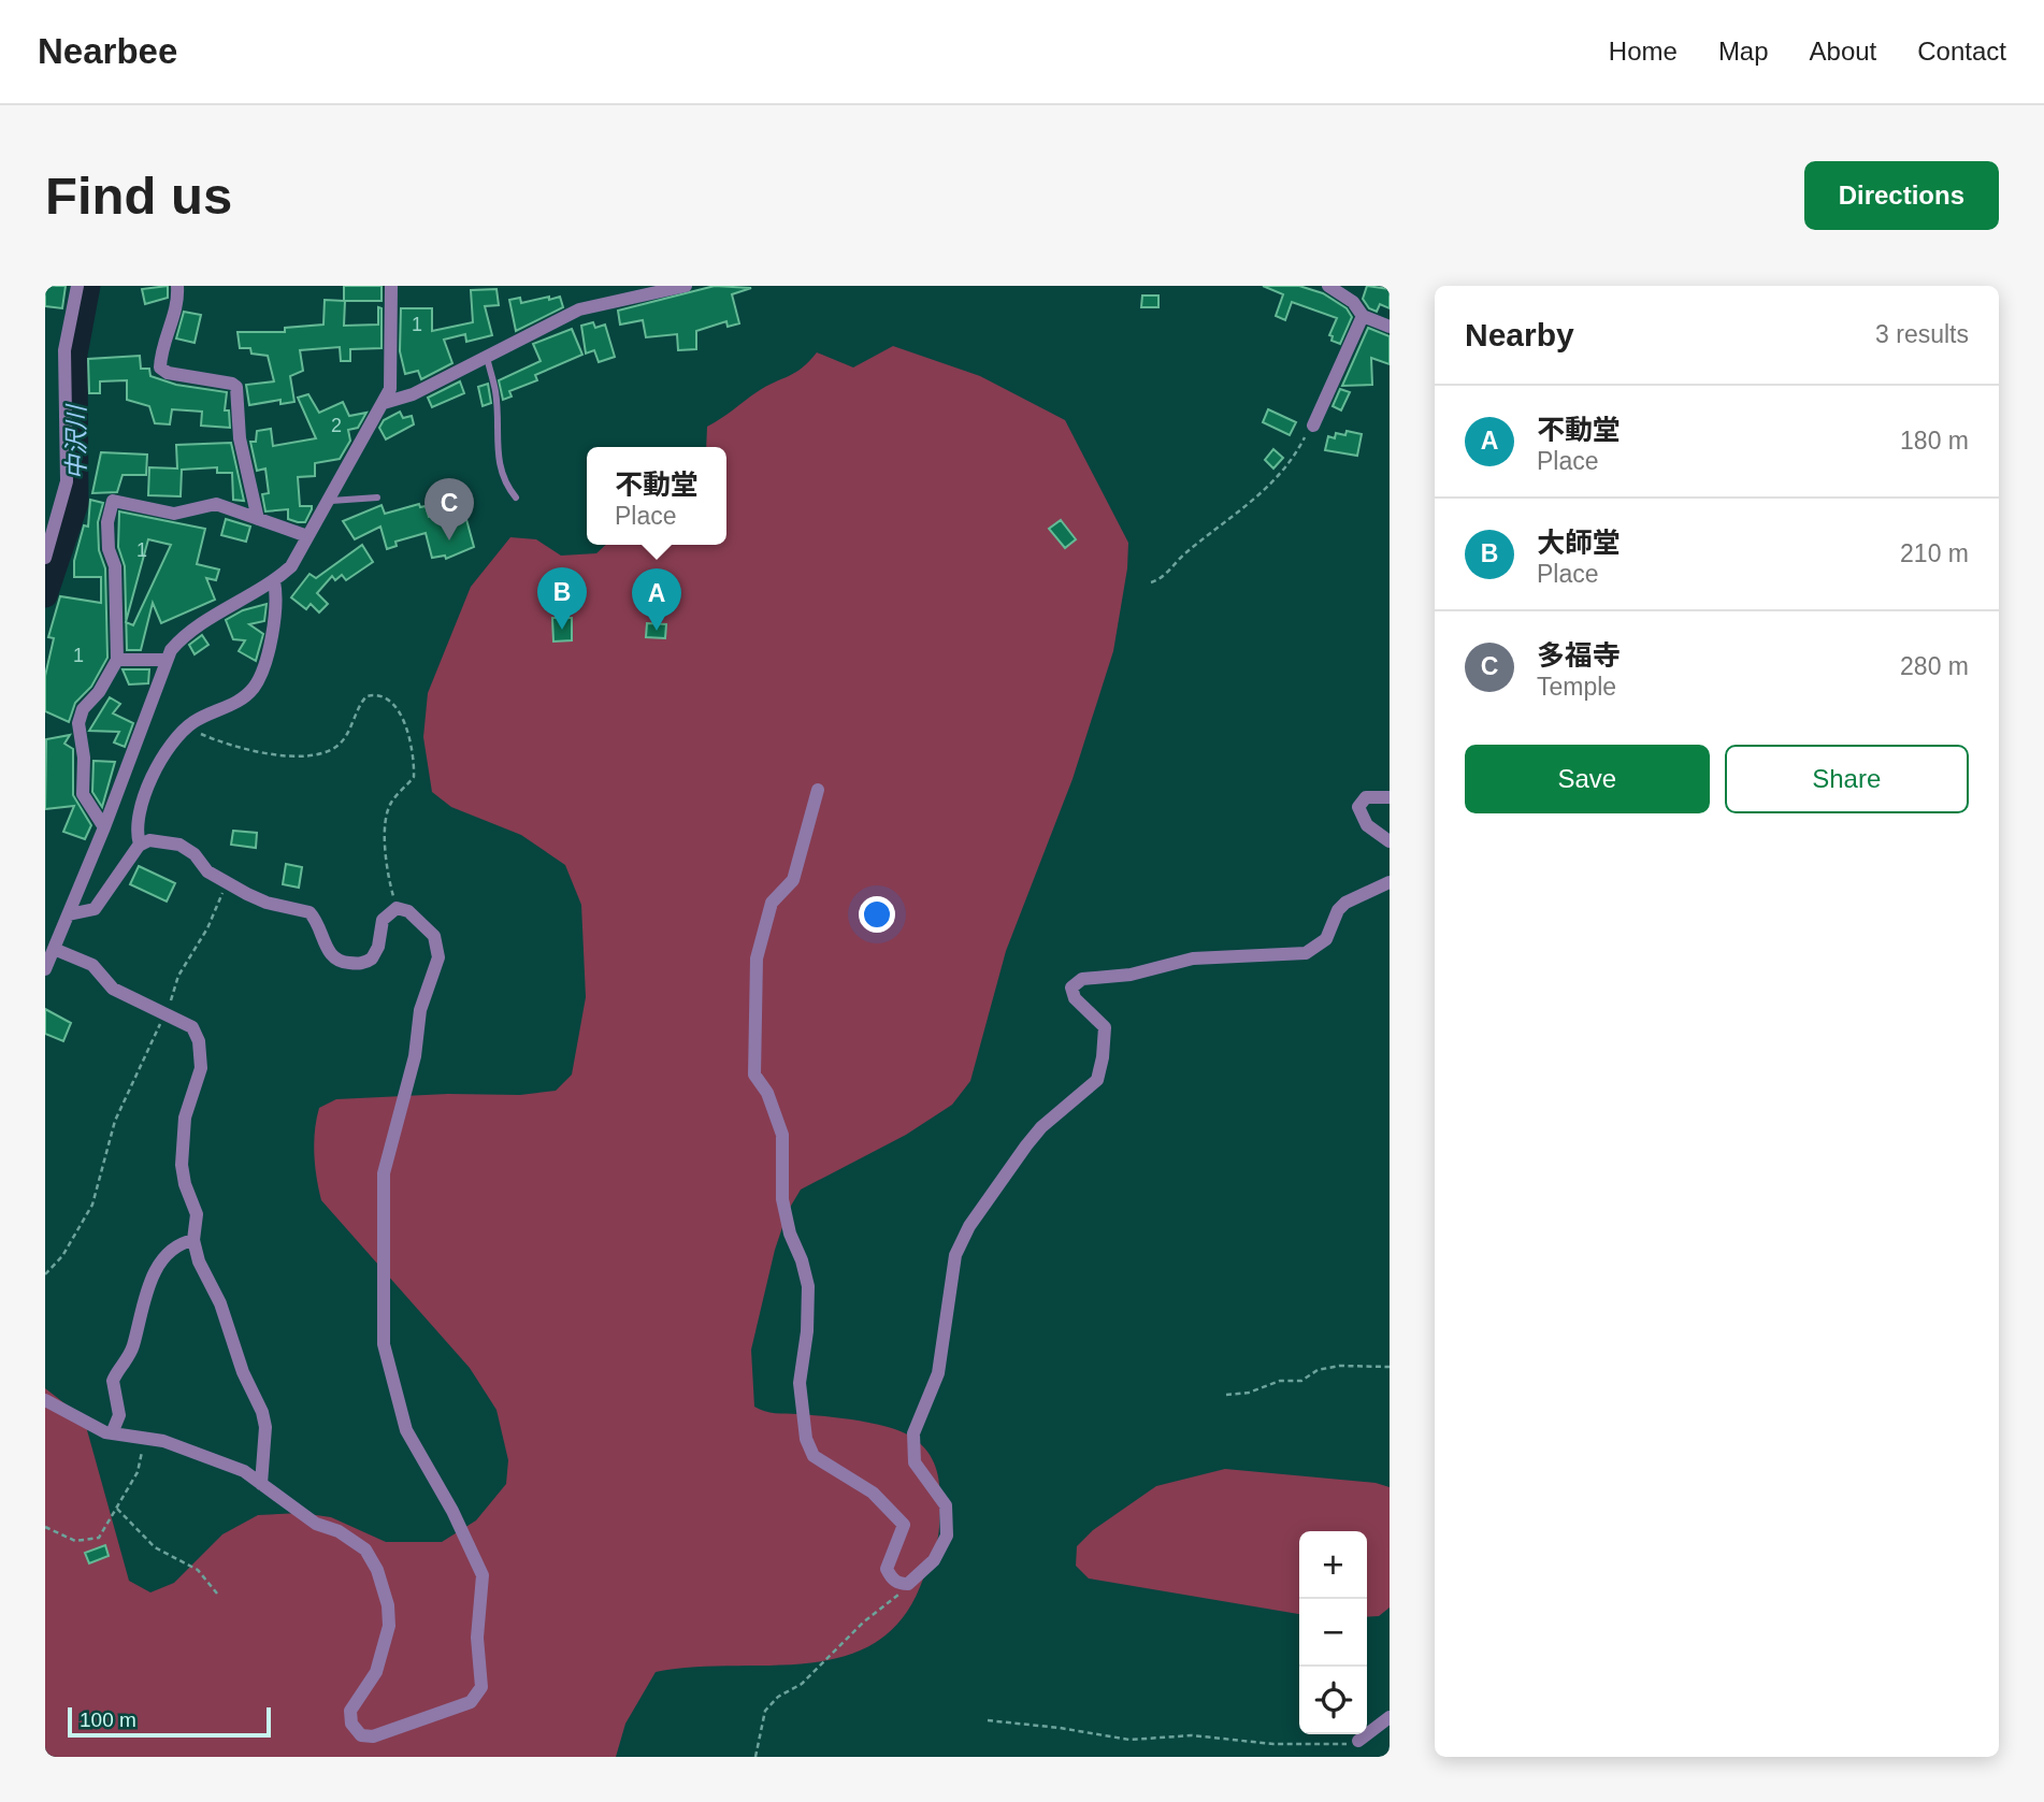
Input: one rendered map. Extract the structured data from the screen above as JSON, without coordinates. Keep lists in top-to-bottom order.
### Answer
{
  "water": ["中沢川"],
  "house_numbers": [
    "1",
    "2",
    "1",
    "1"
  ],
  "scale_bar": "100 m",
  "page": {
    "header": "Nearbee",
    "nav": [
      "Home",
      "Map",
      "About",
      "Contact"
    ],
    "buttons": [
      "Directions",
      ["Save", "Share"]
    ],
    "title": "Find us",
    "heading": ["Nearby", "3 results"],
    "list": [
      {
        "mark": "A",
        "name": "不動堂",
        "note": "Place",
        "value": "180 m"
      },
      {
        "mark": "B",
        "name": "大師堂",
        "note": "Place",
        "value": "210 m"
      },
      {
        "mark": "C",
        "name": "多福寺",
        "note": "Temple",
        "value": "280 m"
      }
    ],
    "popup": ["不動堂", "Place"],
    "pins": ["C", "B", "A"],
    "map_buttons": ["+", "−"],
    "scale": "100 m"
  }
}
